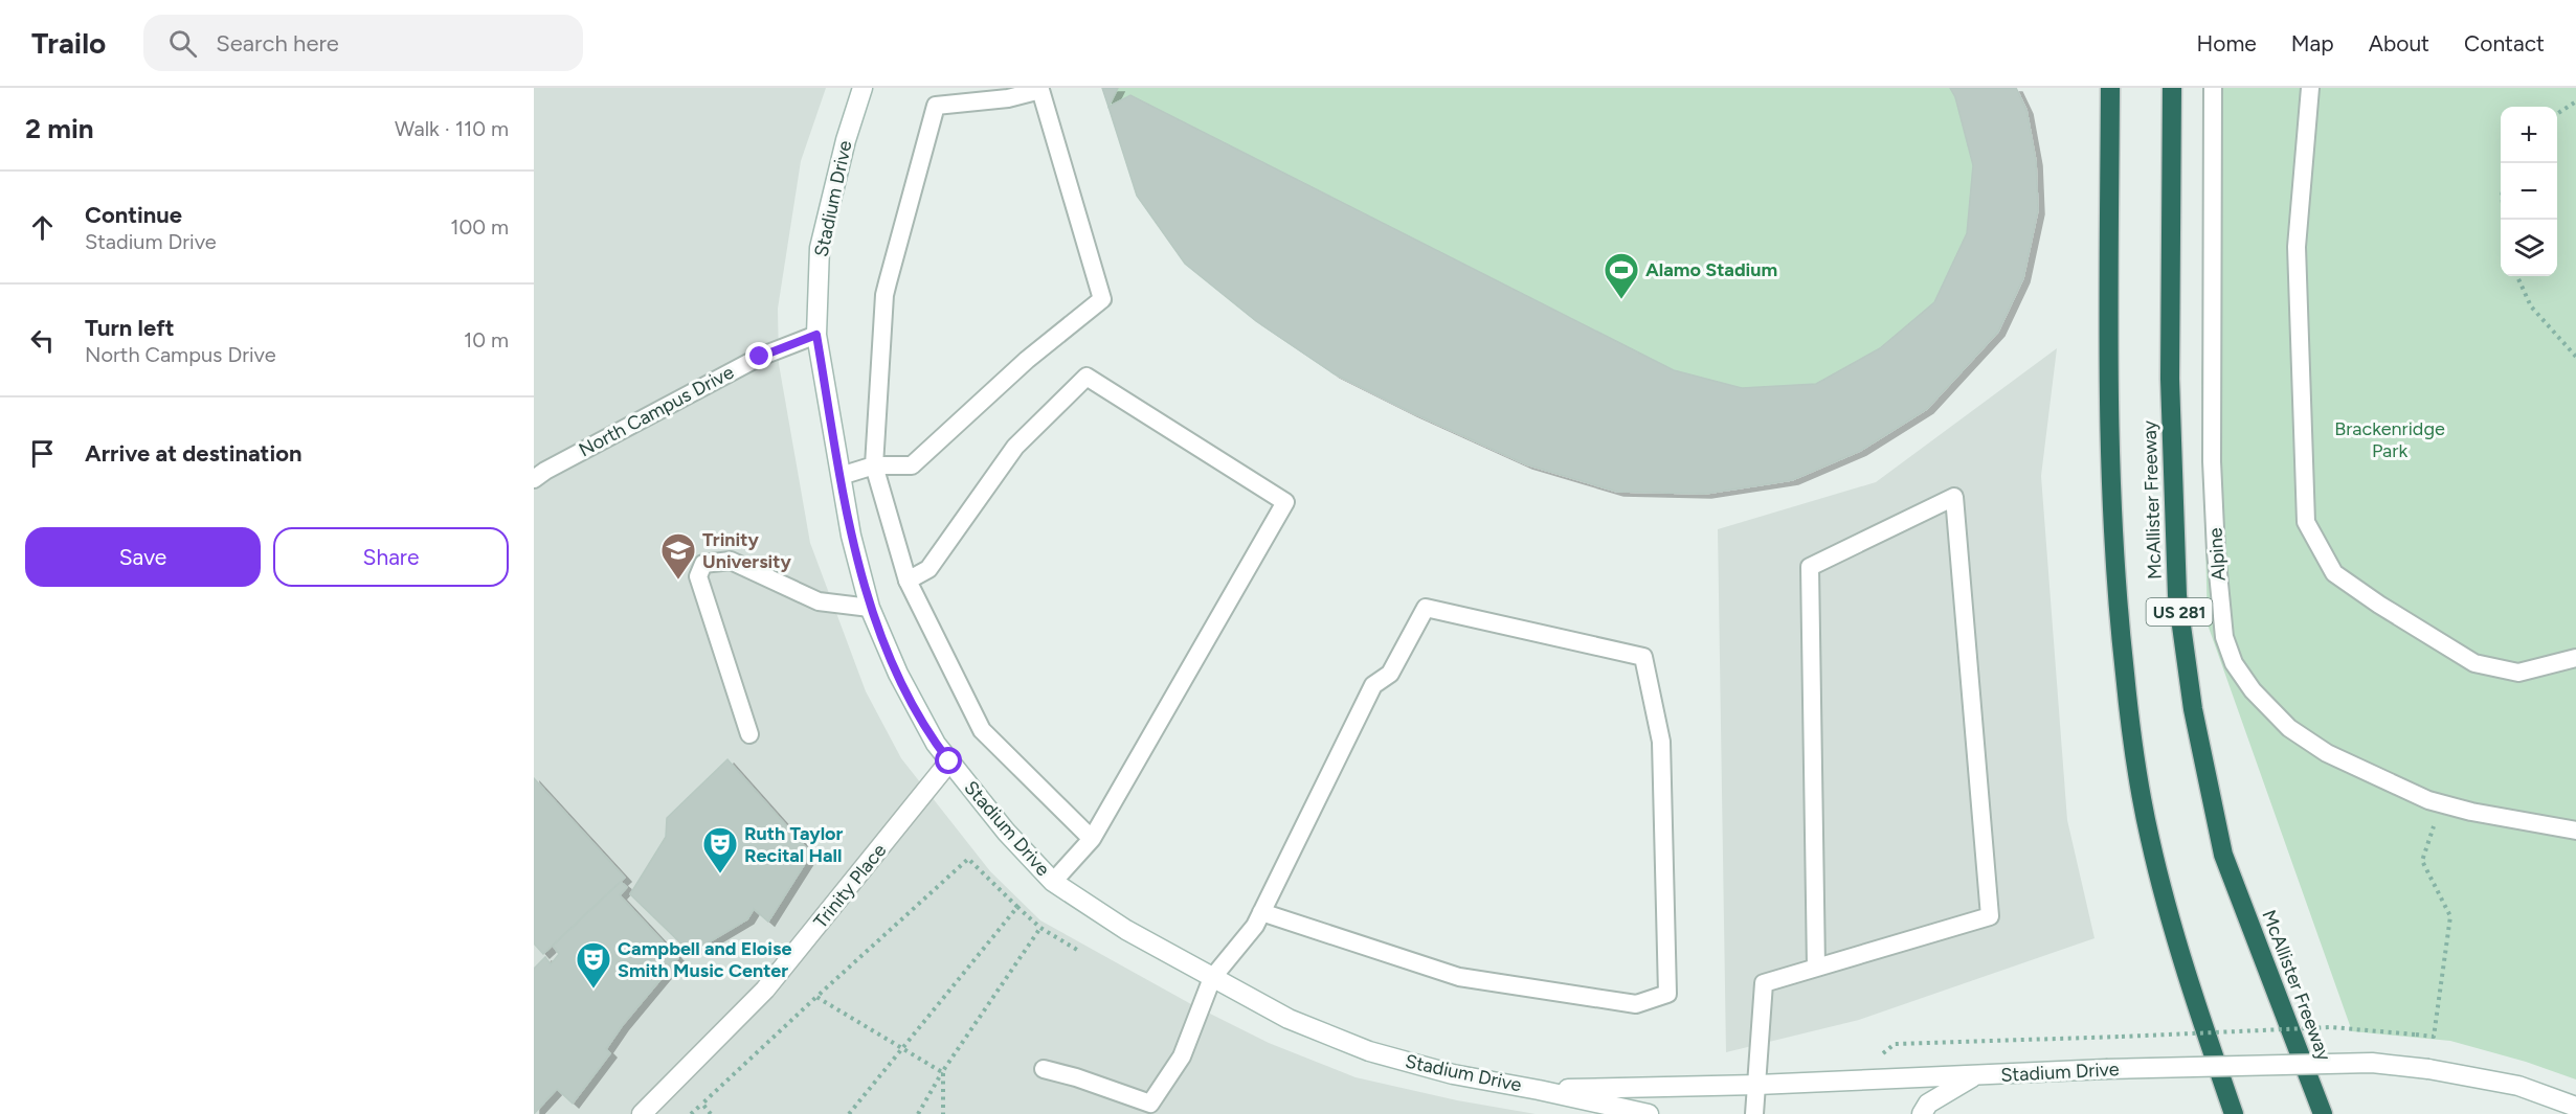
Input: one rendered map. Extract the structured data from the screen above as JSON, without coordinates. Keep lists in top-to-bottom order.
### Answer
{
  "streets": {
    "highway": ["McAllister Freeway", "US 281"],
    "main road": ["Stadium Drive", "Trinity Place"],
    "lane": ["North Campus Drive", "Alpine"]
  },
  "crossings": [
    ["Stadium Drive", "North Campus Drive"],
    ["Stadium Drive", "Trinity Place"]
  ],
  "parks": ["Brackenridge Park"],
  "places": {
    "sports": ["Alamo Stadium"],
    "school or university": ["Trinity University"],
    "theatre": ["Ruth Taylor Recital Hall", "Campbell and Eloise Smith Music Center"]
  },
  "page": {
    "header": "Trailo",
    "search": "Search here",
    "nav": [
      "Home",
      "Map",
      "About",
      "Contact"
    ],
    "heading": ["2 min", "Walk · 110 m"],
    "map_buttons": ["+", "−"],
    "list": [
      ["Continue", "Stadium Drive", "100 m"],
      ["Turn left", "North Campus Drive", "10 m"],
      "Arrive at destination"
    ],
    "buttons": ["Save", "Share"]
  }
}
